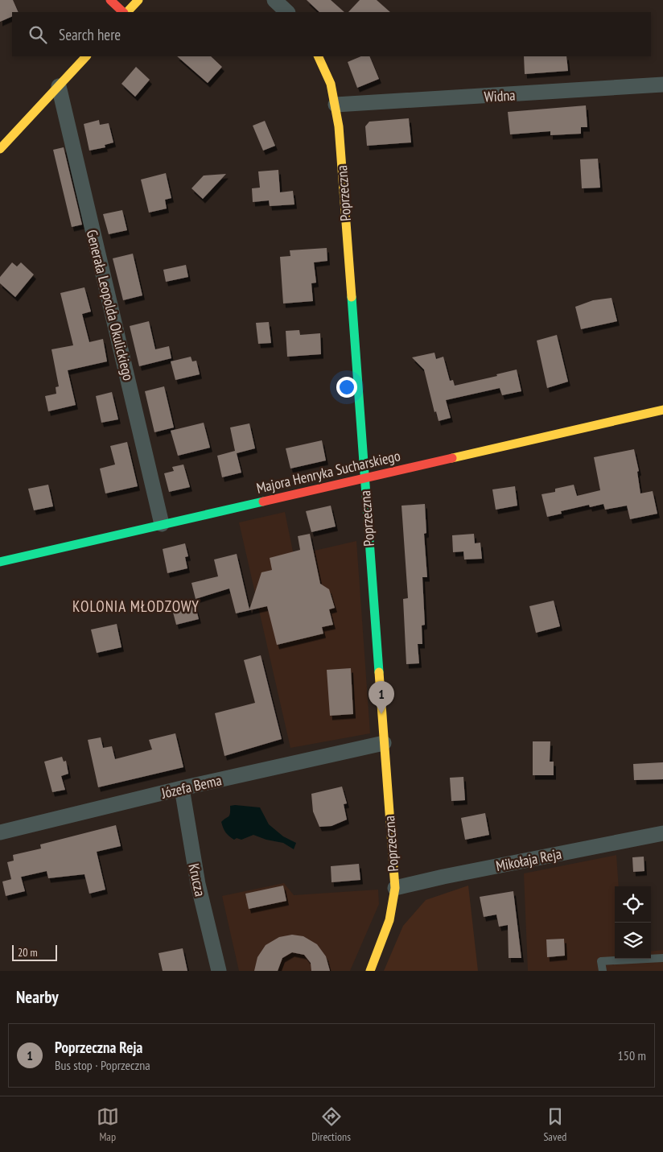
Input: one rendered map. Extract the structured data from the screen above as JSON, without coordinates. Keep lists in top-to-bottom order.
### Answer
{
  "streets": {
    "street": [
      "Widna",
      "Poprzeczna",
      "Generała Leopolda Okulickiego",
      "Majora Henryka Sucharskiego",
      "Józefa Bema",
      "Mikołaja Reja",
      "Krucza"
    ]
  },
  "crossings": [
    ["Widna", "Poprzeczna"],
    ["Poprzeczna", "Majora Henryka Sucharskiego"],
    ["Poprzeczna", "Józefa Bema"],
    ["Poprzeczna", "Mikołaja Reja"],
    ["Generała Leopolda Okulickiego", "Majora Henryka Sucharskiego"],
    ["Józefa Bema", "Krucza"]
  ],
  "districts": ["KOLONIA MŁODZOWY"],
  "scale_bar": "20 m",
  "page": {
    "search": "Search here",
    "pins": "1",
    "scale": "20 m",
    "heading": "Nearby",
    "list": [
      {
        "mark": "1",
        "name": "Poprzeczna Reja",
        "note": "Bus stop · Poprzeczna",
        "value": "150 m"
      }
    ],
    "nav": ["Map", "Directions", "Saved"]
  }
}
